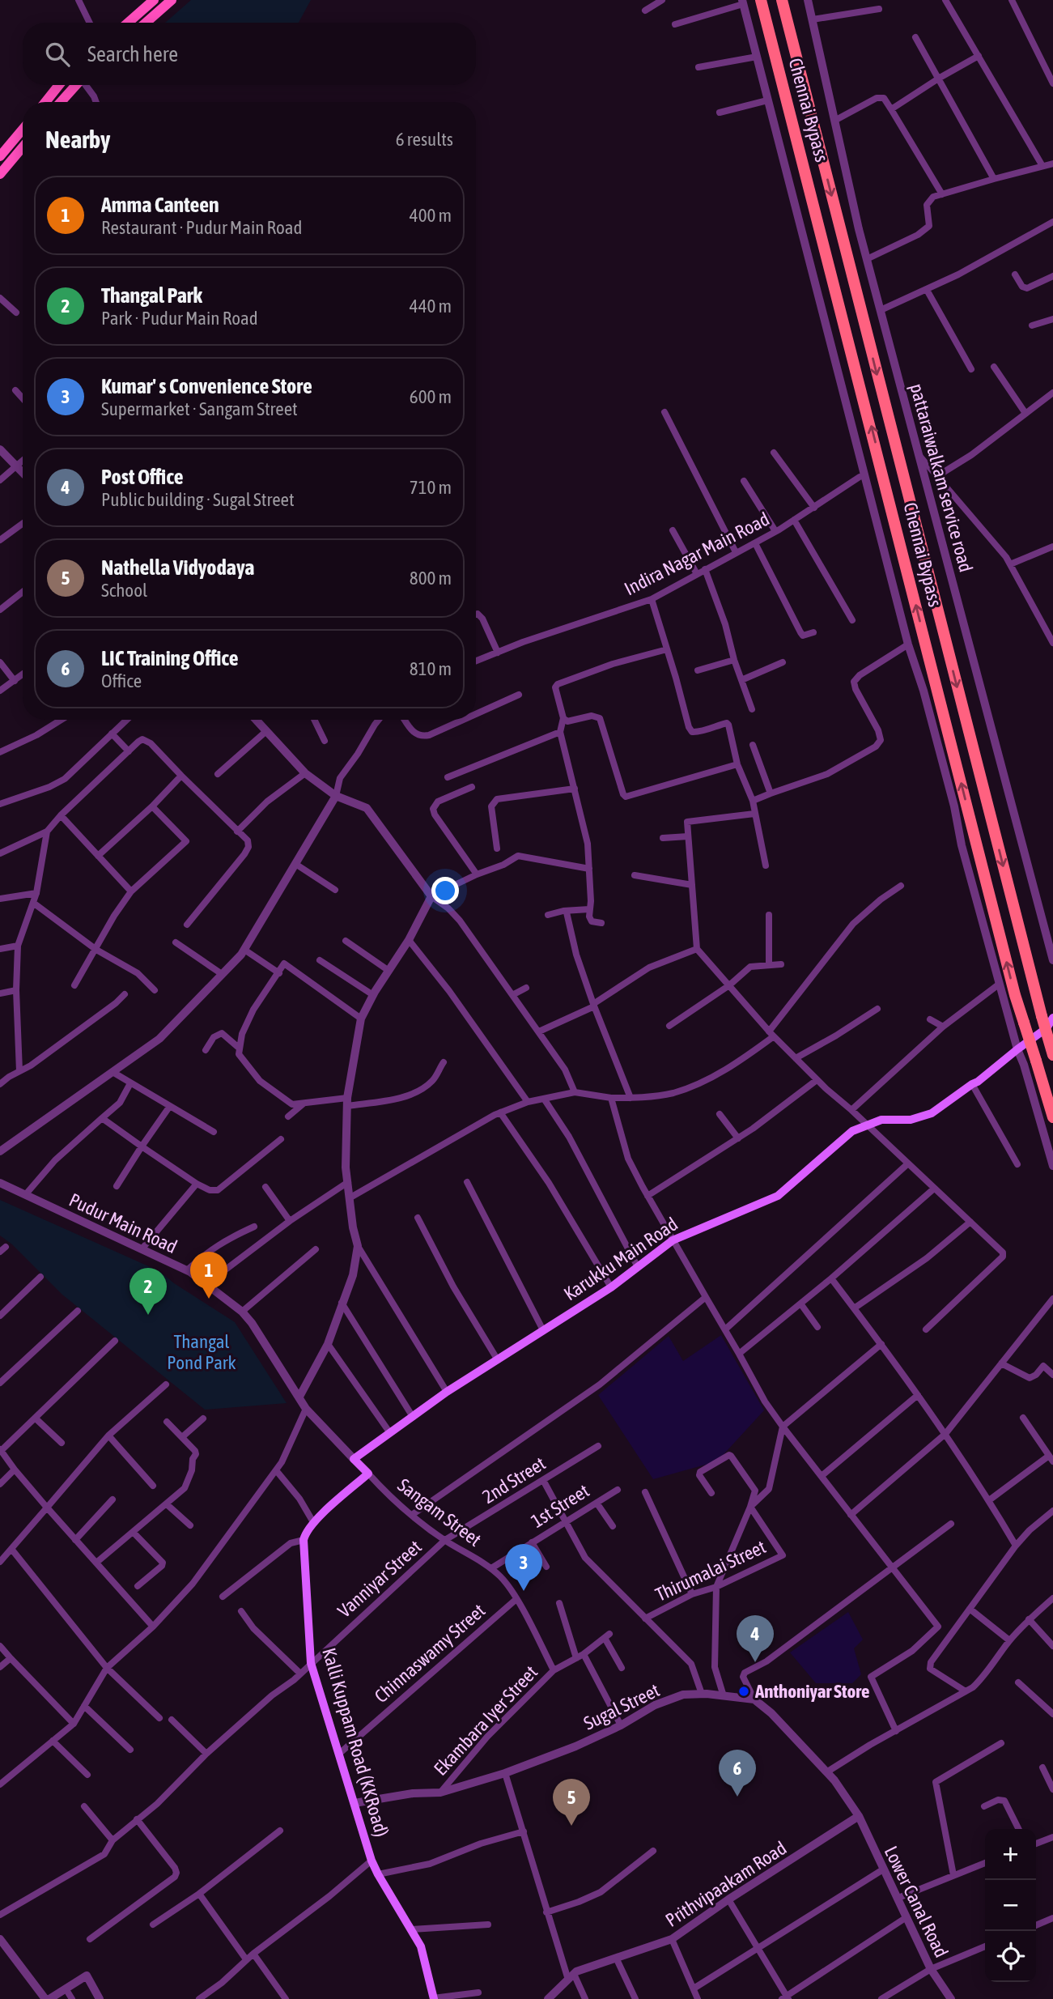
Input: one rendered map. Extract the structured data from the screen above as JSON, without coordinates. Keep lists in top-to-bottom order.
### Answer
{
  "streets": {
    "highway": ["Chennai Bypass"],
    "main road": ["Karukku Main Road", "Kalli Kuppam Road (KKRoad)"],
    "street": [
      "pattaraiwalkam service road",
      "Indira Nagar Main Road",
      "Pudur Main Road",
      "2nd Street",
      "1st Street",
      "Sangam Street",
      "Thirumalai Street",
      "Vanniyar Street",
      "Chinnaswamy Street",
      "Sugal Street",
      "Ekambara Iyer Street",
      "Prithvipaakam Road",
      "Lower Canal Road"
    ]
  },
  "crossings": [
    ["Chennai Bypass", "Karukku Main Road"],
    ["Pudur Main Road", "Karukku Main Road"],
    ["2nd Street", "Sangam Street"],
    ["2nd Street", "Vanniyar Street"],
    ["1st Street", "Sangam Street"],
    ["Sangam Street", "Vanniyar Street"],
    ["Sangam Street", "Chinnaswamy Street"],
    ["Sangam Street", "Ekambara Iyer Street"],
    ["Vanniyar Street", "Kalli Kuppam Road (KKRoad)"],
    ["Chinnaswamy Street", "Kalli Kuppam Road (KKRoad)"],
    ["Sugal Street", "Ekambara Iyer Street"],
    ["Sugal Street", "Kalli Kuppam Road (KKRoad)"],
    ["Prithvipaakam Road", "Lower Canal Road"]
  ],
  "parks": ["Thangal Pond Park"],
  "places": ["Anthoniyar Store"],
  "page": {
    "search": "Search here",
    "heading": ["Nearby", "6 results"],
    "list": [
      {
        "mark": "1",
        "name": "Amma Canteen",
        "note": "Restaurant · Pudur Main Road",
        "value": "400 m"
      },
      {
        "mark": "2",
        "name": "Thangal Park",
        "note": "Park · Pudur Main Road",
        "value": "440 m"
      },
      {
        "mark": "3",
        "name": "Kumar' s Convenience Store",
        "note": "Supermarket · Sangam Street",
        "value": "600 m"
      },
      {
        "mark": "4",
        "name": "Post Office",
        "note": "Public building · Sugal Street",
        "value": "710 m"
      },
      {
        "mark": "5",
        "name": "Nathella Vidyodaya",
        "note": "School",
        "value": "800 m"
      },
      {
        "mark": "6",
        "name": "LIC Training Office",
        "note": "Office",
        "value": "810 m"
      }
    ],
    "pins": [
      "1",
      "2",
      "3",
      "4",
      "6",
      "5"
    ],
    "map_buttons": ["+", "−"]
  }
}
